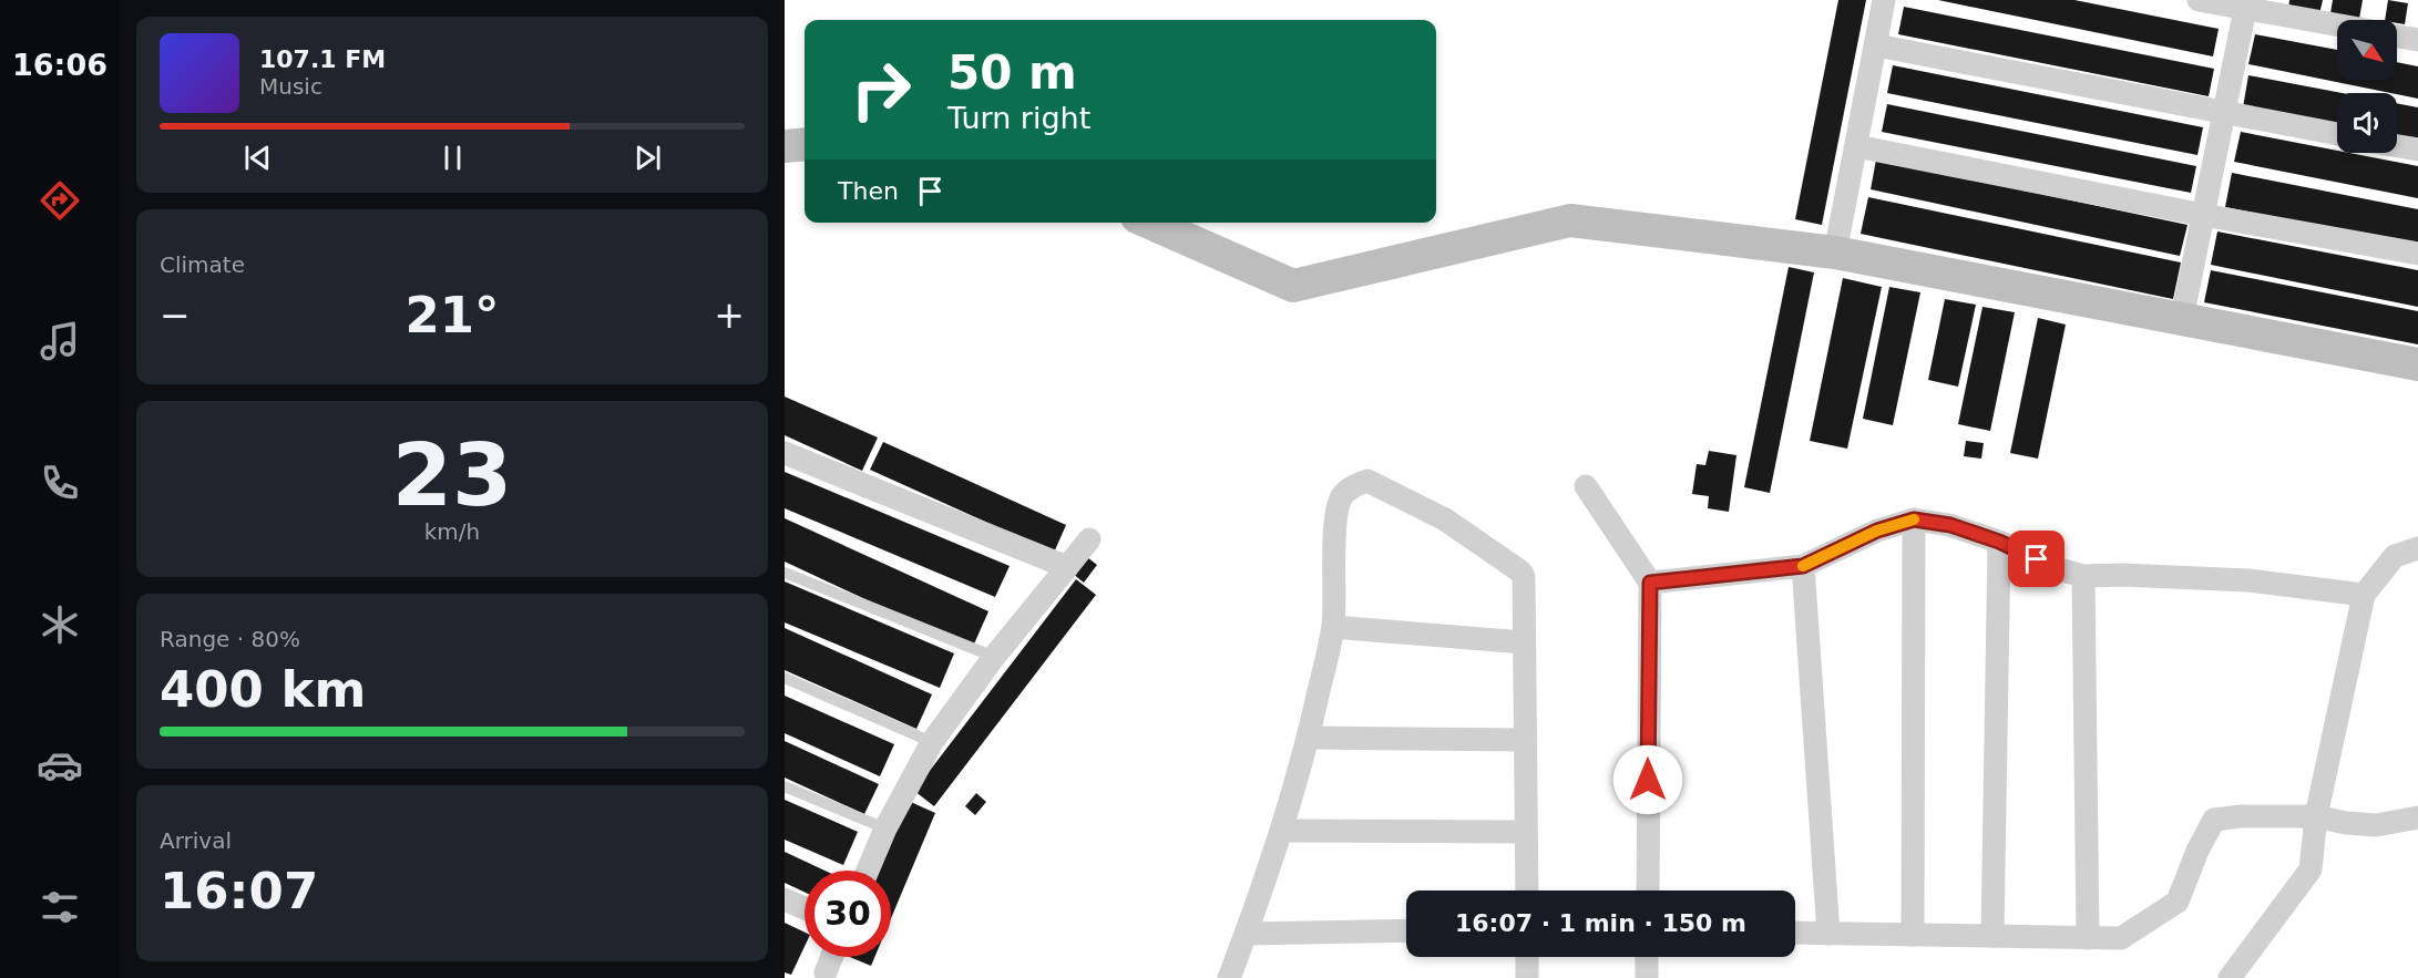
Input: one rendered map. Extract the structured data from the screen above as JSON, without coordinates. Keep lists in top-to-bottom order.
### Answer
{
  "north": "bottom right",
  "page": {
    "tabs": "16:06",
    "turn": ["50 m", "Turn right"],
    "song": ["107.1 FM", "Music"],
    "then": "Then",
    "tile": [
      "Climate",
      ["23", "km/h"],
      ["Range · 80%", "400 km"],
      ["Arrival", "16:07"]
    ],
    "heat": ["−", "21°", "+"],
    "limit": "30",
    "trip": "16:07 · 1 min · 150 m"
  }
}
